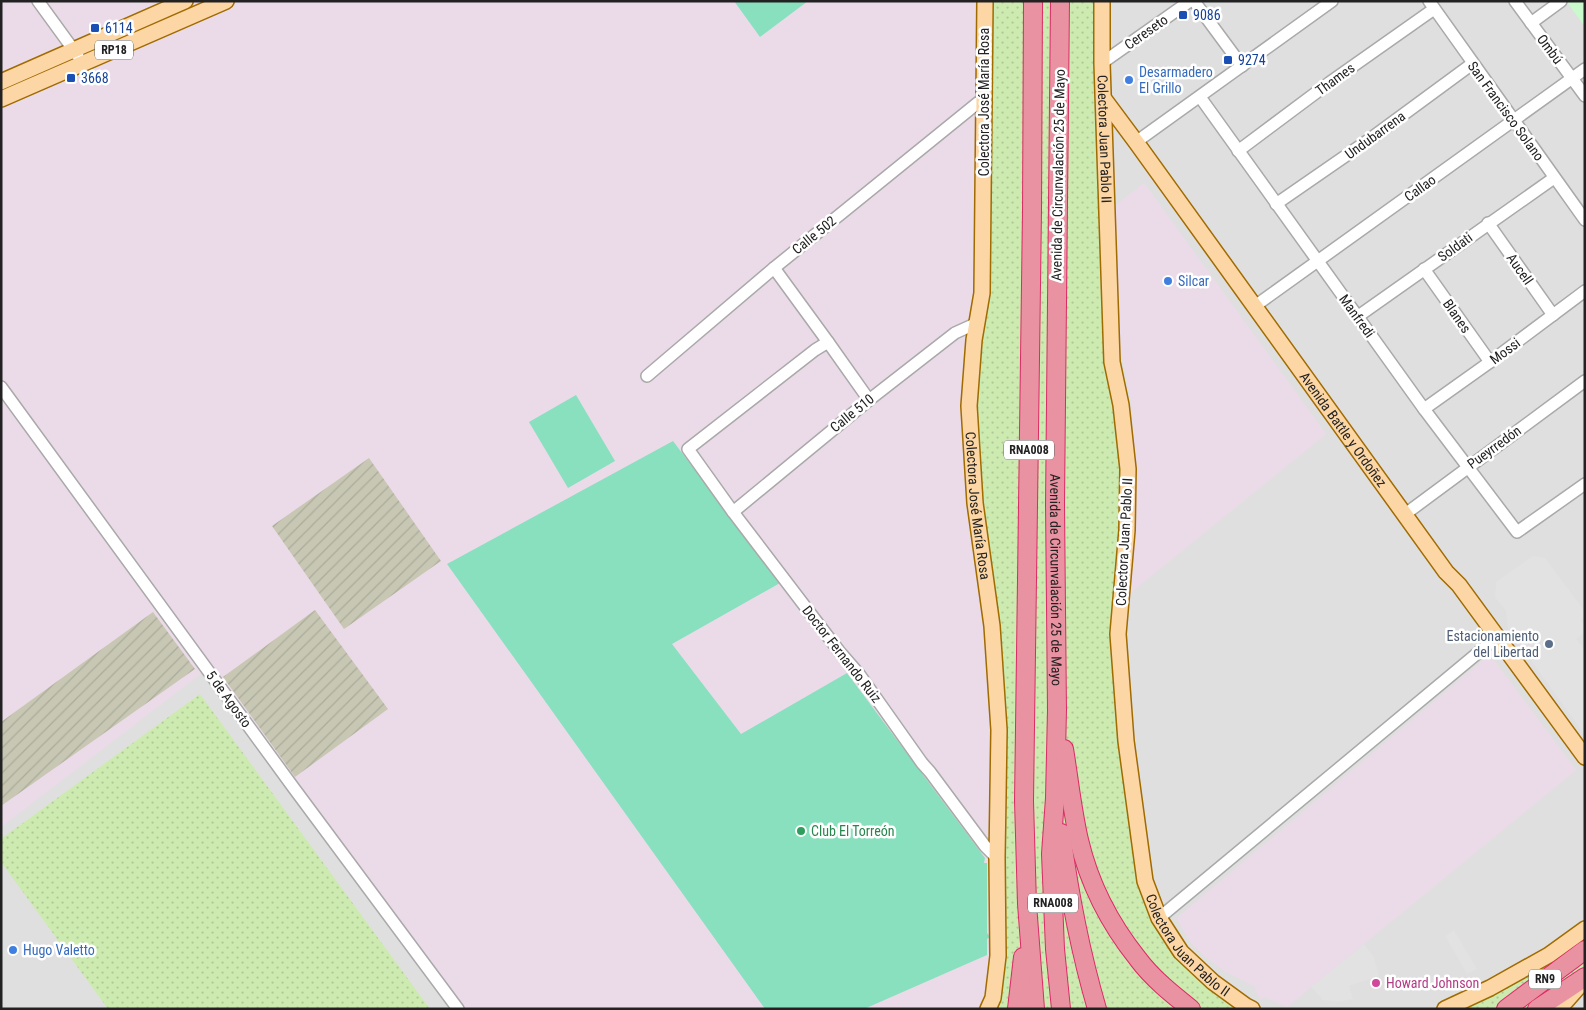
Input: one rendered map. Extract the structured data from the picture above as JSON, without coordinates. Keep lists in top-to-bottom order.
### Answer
{
  "streets": {
    "highway": ["Avenida de Circunvalación 25 de Mayo", "RNA008", "RN9"],
    "main road": [
      "RP18",
      "Colectora José María Rosa",
      "Colectora Juan Pablo II",
      "Avenida Battle y Ordoñez"
    ],
    "street": [
      "Cereseto",
      "Ombú",
      "Thames",
      "San Francisco Solano",
      "Undubarrena",
      "Callao",
      "Calle 502",
      "Soldati",
      "Aucell",
      "Manfredi",
      "Blanes",
      "Mossi",
      "Calle 510",
      "Pueyrredón",
      "Doctor Fernando Ruiz",
      "5 de Agosto"
    ]
  },
  "crossings": [
    ["Cereseto", "Colectora Juan Pablo II"],
    ["Ombú", "Callao"],
    ["Thames", "San Francisco Solano"],
    ["Thames", "Manfredi"],
    ["Colectora José María Rosa", "Calle 502"],
    ["Colectora José María Rosa", "Calle 510"],
    ["Colectora José María Rosa", "Doctor Fernando Ruiz"],
    ["San Francisco Solano", "Undubarrena"],
    ["San Francisco Solano", "Callao"],
    ["San Francisco Solano", "Soldati"],
    ["Undubarrena", "Manfredi"],
    ["Colectora Juan Pablo II", "Avenida Battle y Ordoñez"],
    ["Callao", "Manfredi"],
    ["Callao", "Avenida Battle y Ordoñez"],
    ["Soldati", "Aucell"],
    ["Soldati", "Manfredi"],
    ["Soldati", "Blanes"],
    ["Aucell", "Mossi"],
    ["Manfredi", "Mossi"],
    ["Manfredi", "Pueyrredón"],
    ["Blanes", "Mossi"],
    ["Calle 510", "Doctor Fernando Ruiz"],
    ["Avenida Battle y Ordoñez", "Pueyrredón"]
  ],
  "places": {
    "transit": [
      "9086",
      "6114",
      "9274",
      "3668"
    ],
    "other": [
      "Desarmadero El Grillo",
      "Silcar",
      "Estacionamiento del Libertad",
      "Club El Torreón",
      "Hugo Valetto",
      "Howard Johnson"
    ]
  }
}
